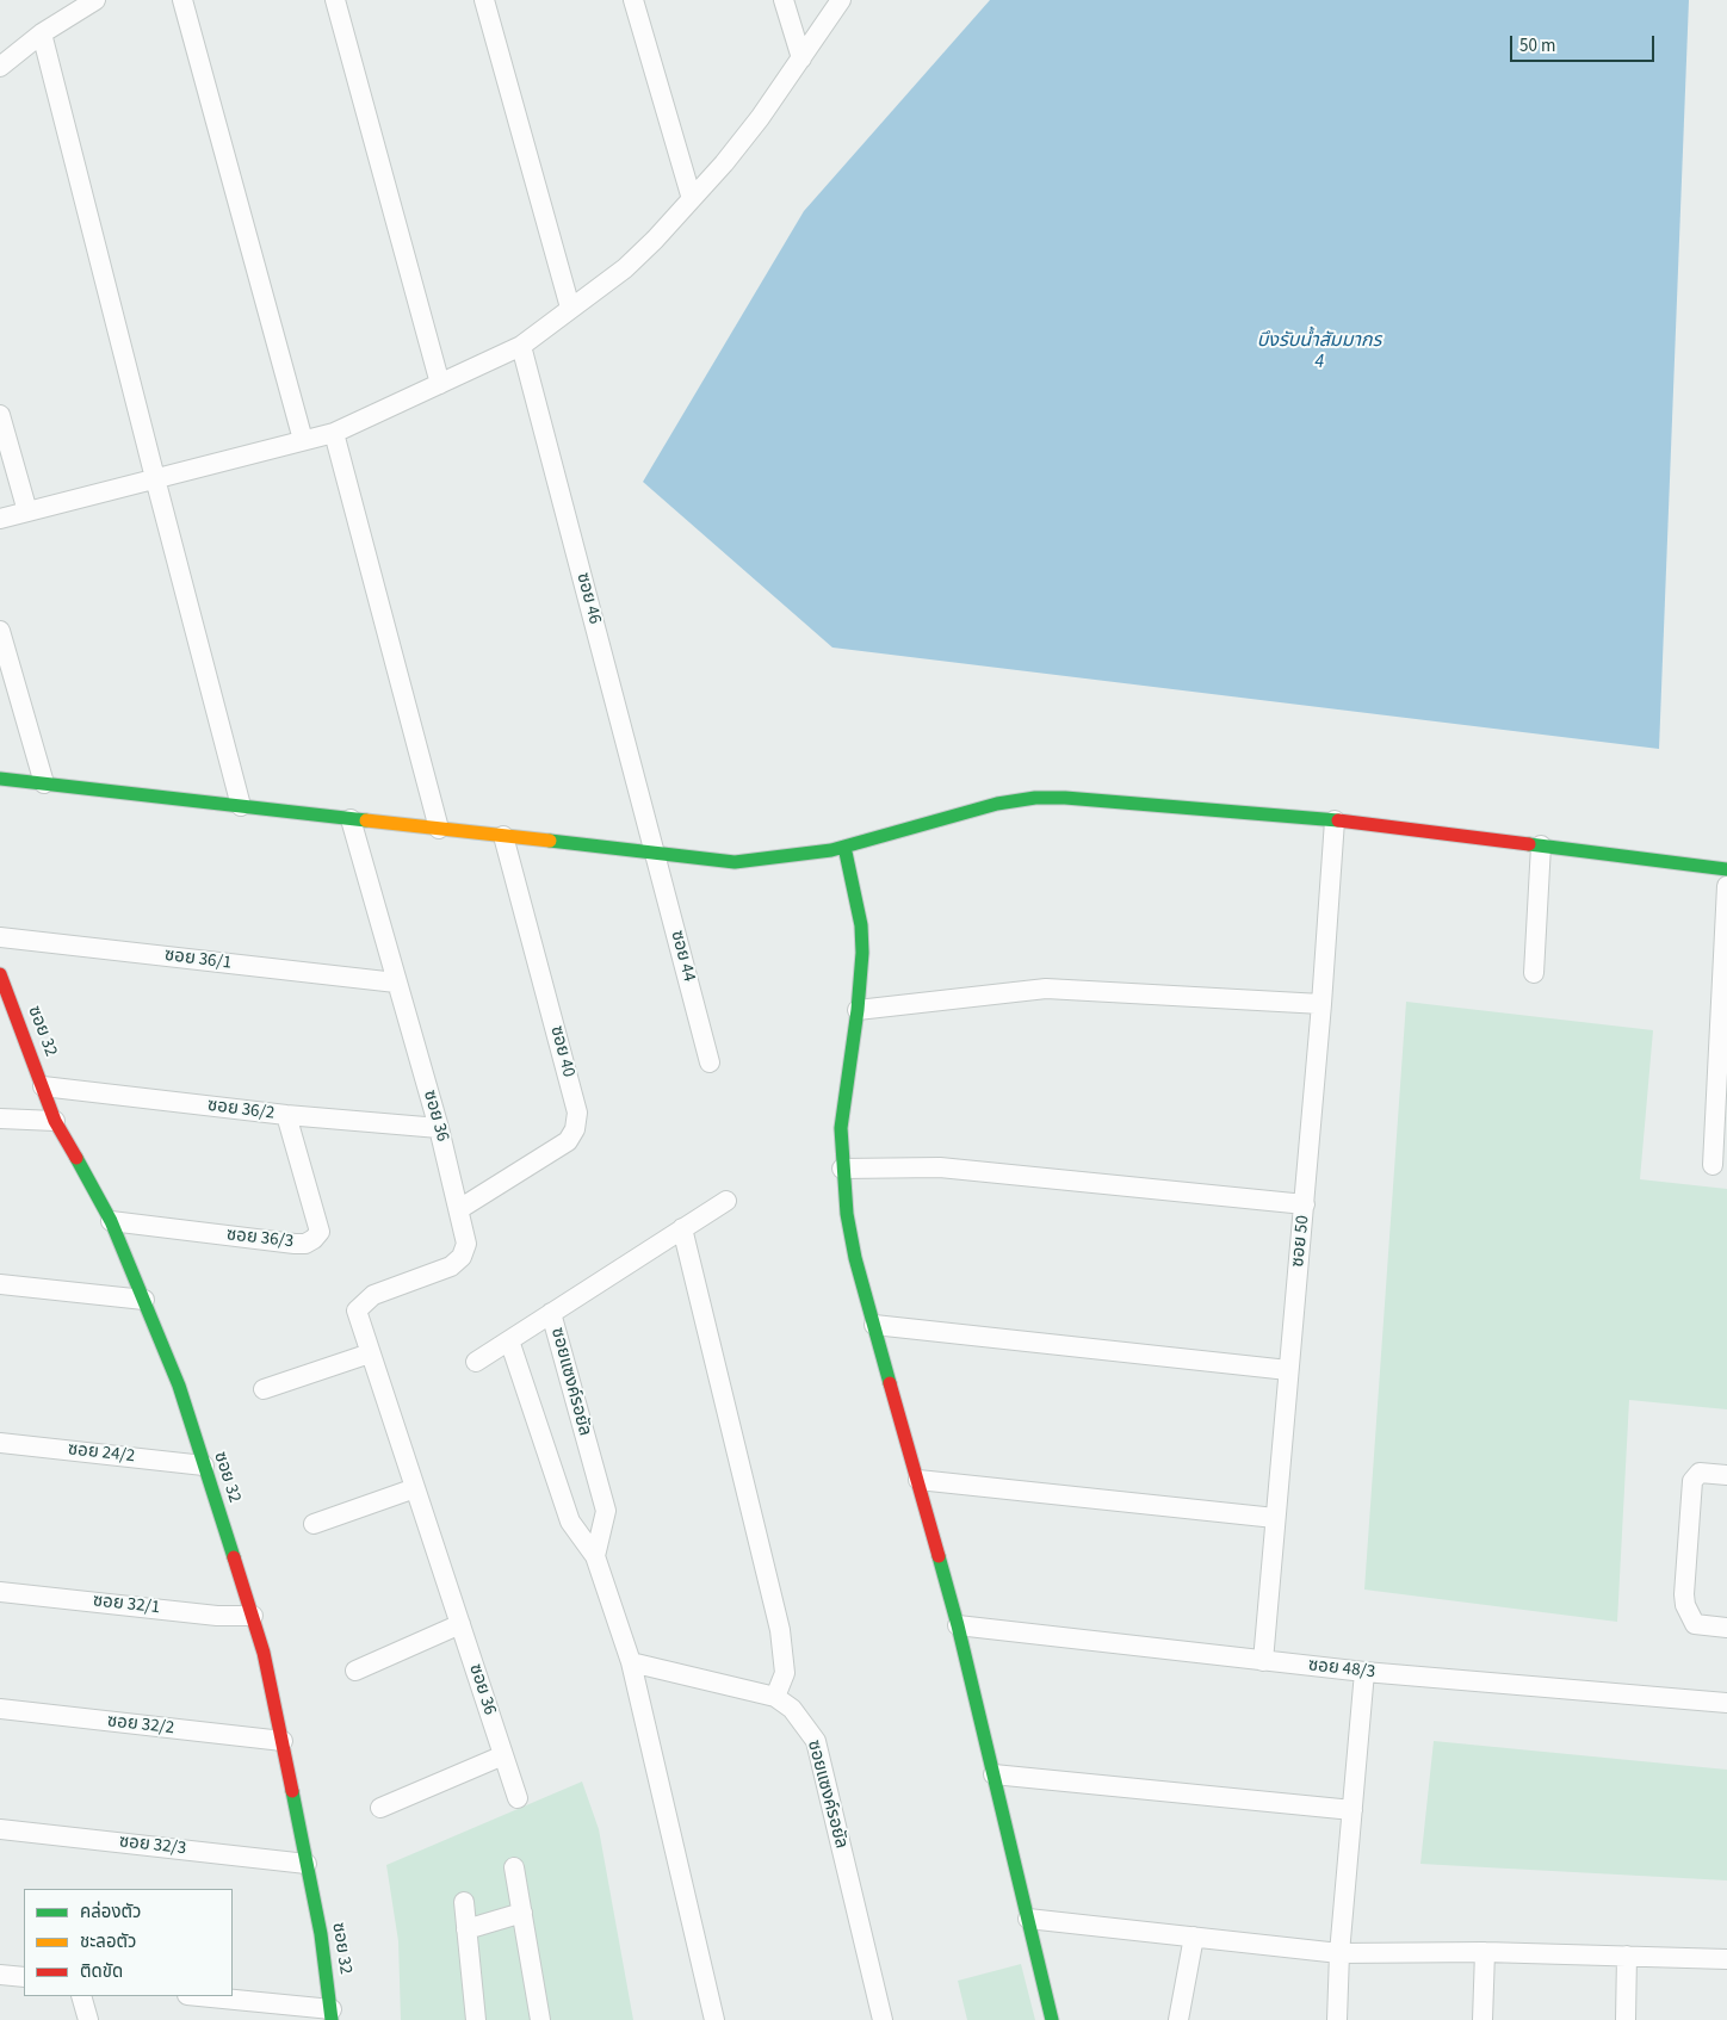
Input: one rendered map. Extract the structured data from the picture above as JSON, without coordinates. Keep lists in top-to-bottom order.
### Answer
{
  "streets": {
    "street": [
      "ซอย 46",
      "ซอย 44",
      "ซอย 36/1",
      "ซอย 32",
      "ซอย 40",
      "ซอย 36/2",
      "ซอย 36",
      "ซอย 36/3",
      "ซอย 50",
      "ซอยแซงค์รอยัล",
      "ซอย 24/2",
      "ซอย 32/1",
      "ซอย 48/3",
      "ซอย 32/2",
      "ซอย 32/3"
    ]
  },
  "crossings": [
    ["ซอย 46", "ซอย 44"],
    ["ซอย 36/1", "ซอย 36"],
    ["ซอย 32", "ซอย 36/2"],
    ["ซอย 32", "ซอย 36/3"],
    ["ซอย 32", "ซอย 24/2"],
    ["ซอย 32", "ซอย 32/1"],
    ["ซอย 32", "ซอย 32/2"],
    ["ซอย 32", "ซอย 32/3"],
    ["ซอย 40", "ซอย 36"],
    ["ซอย 36/2", "ซอย 36"],
    ["ซอย 36/2", "ซอย 36/3"],
    ["ซอย 50", "ซอย 48/3"]
  ],
  "water": ["บึงรับน้ำสัมมากร 4"],
  "legend": ["คล่องตัว", "ชะลอตัว", "ติดขัด"],
  "scale_bar": "50 m"
}
